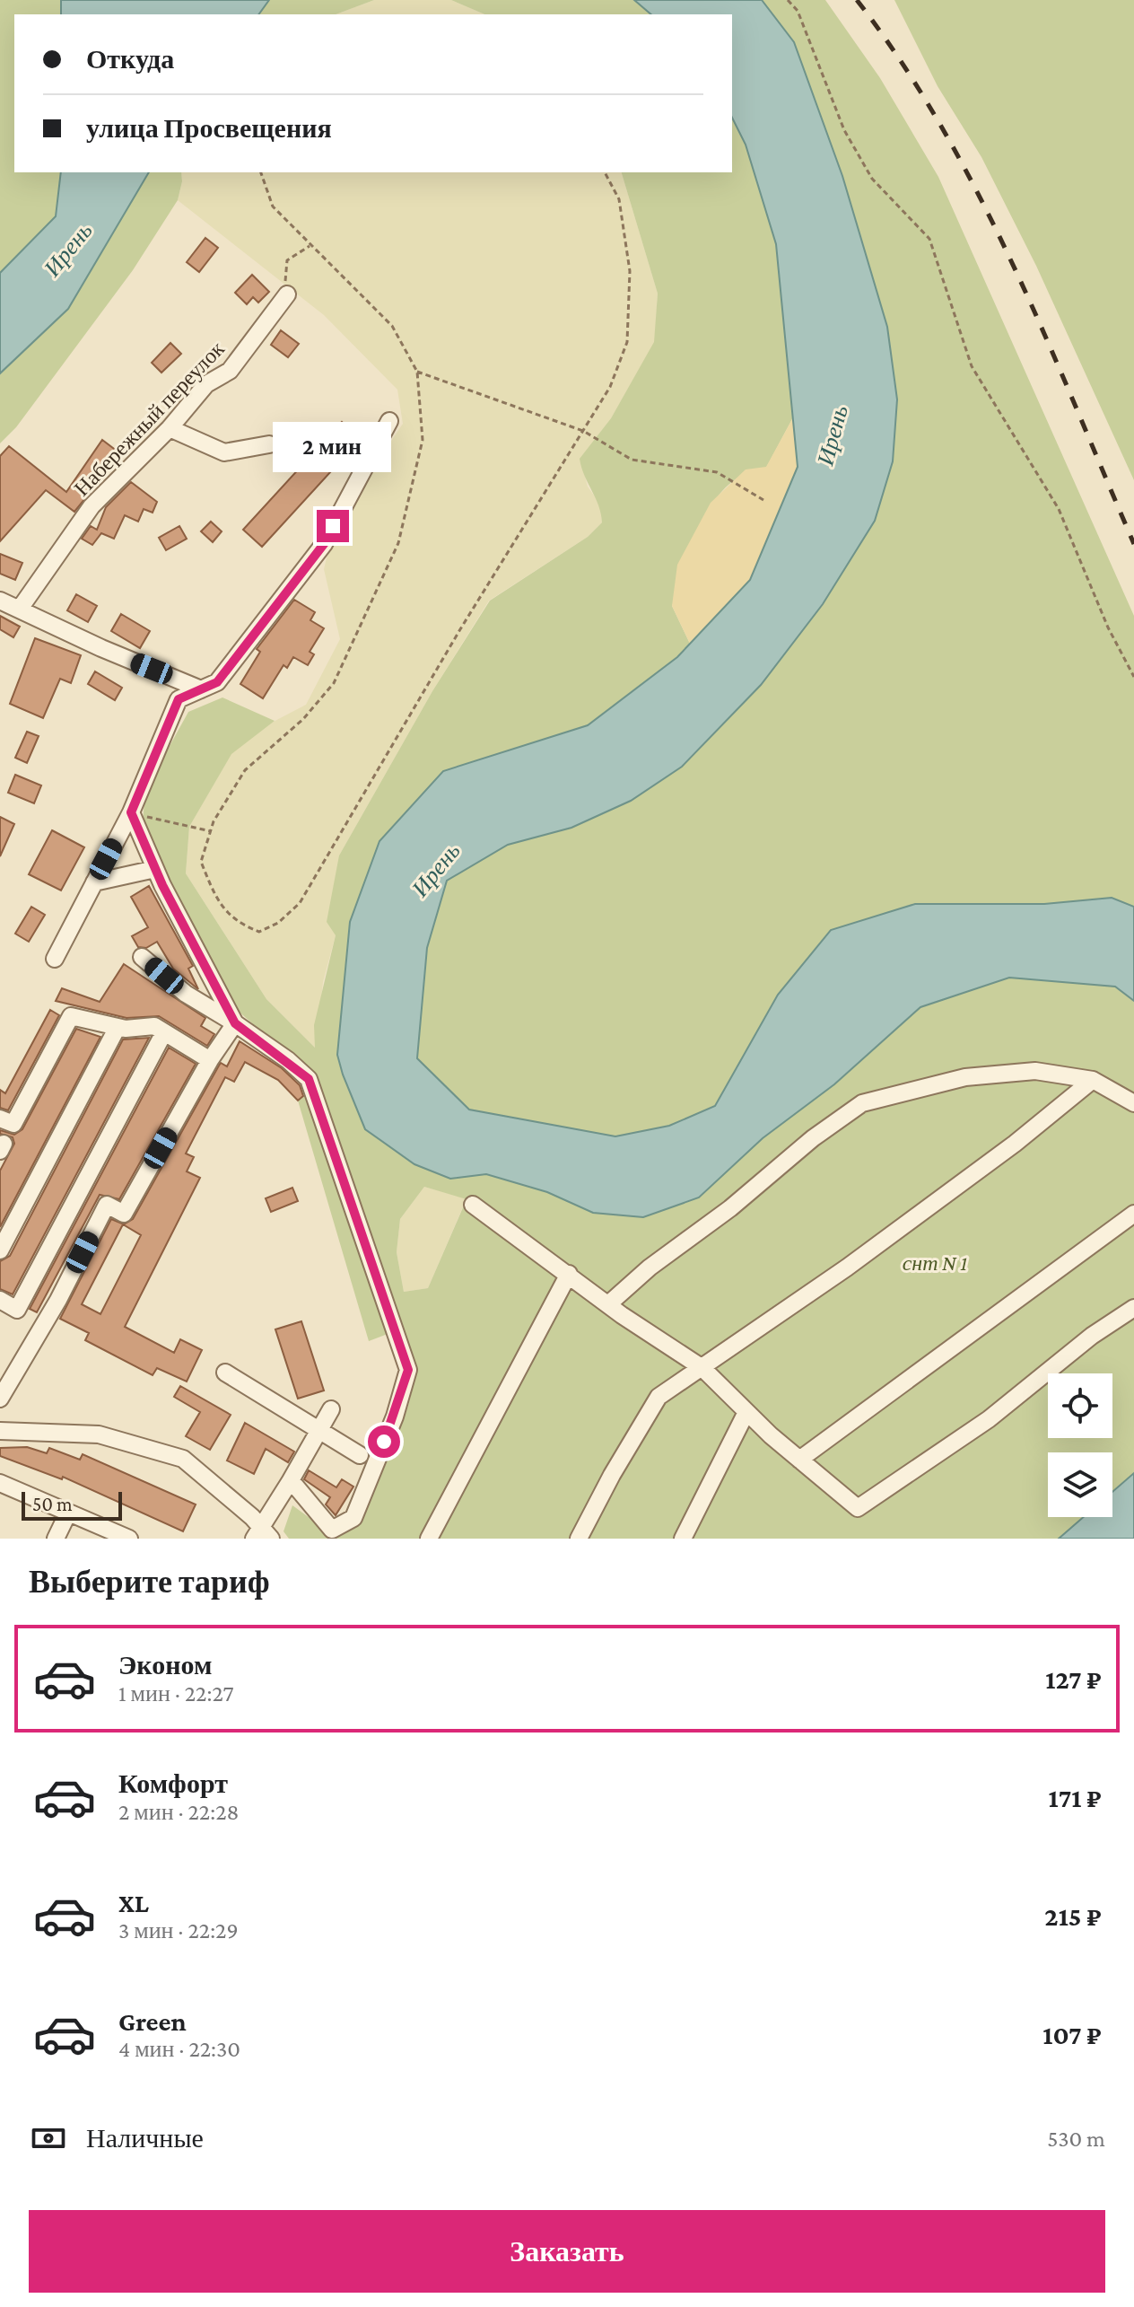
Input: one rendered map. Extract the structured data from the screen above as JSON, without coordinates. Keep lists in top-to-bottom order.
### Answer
{
  "streets": {
    "street": ["Набережный переулок"]
  },
  "water": ["Ирень"],
  "parks": ["снт N 1"],
  "scale_bar": "50 m",
  "page": {
    "banner": ["Откуда", "улица Просвещения"],
    "bubble": "2 мин",
    "scale": "50 m",
    "heading": "Выберите тариф",
    "list": [
      {
        "name": "Эконом",
        "note": "1 мин · 22:27",
        "value": "127 ₽"
      },
      {
        "name": "Комфорт",
        "note": "2 мин · 22:28",
        "value": "171 ₽"
      },
      {
        "name": "XL",
        "note": "3 мин · 22:29",
        "value": "215 ₽"
      },
      {
        "name": "Green",
        "note": "4 мин · 22:30",
        "value": "107 ₽"
      }
    ],
    "pay": ["Наличные", "530 m"],
    "buttons": "Заказать"
  }
}
